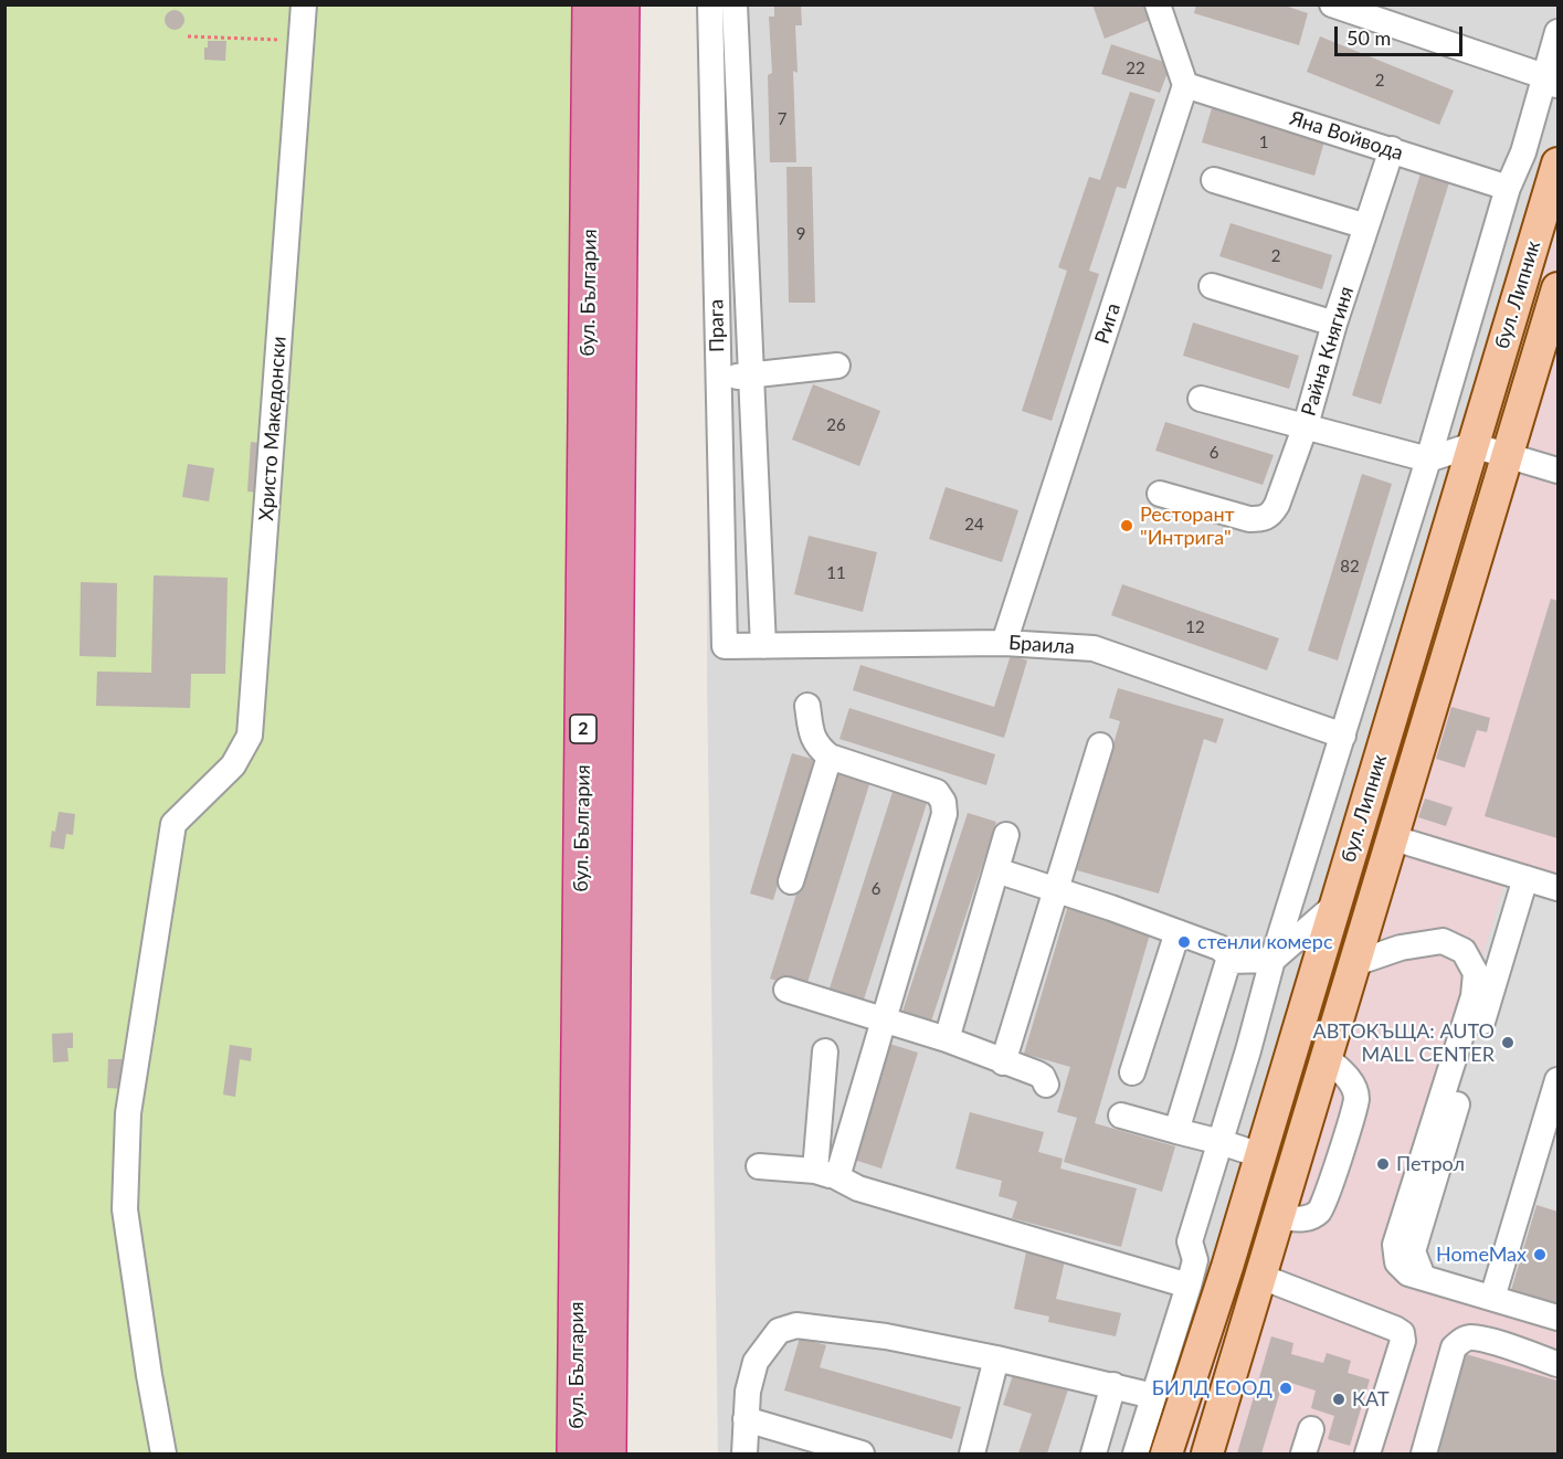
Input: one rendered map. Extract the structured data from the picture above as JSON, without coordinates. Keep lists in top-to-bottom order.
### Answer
{
  "streets": {
    "highway": ["бул. България", "2"],
    "main road": ["бул. Липник"],
    "street": [
      "Яна Войвода",
      "Рига",
      "Прага",
      "Райна Княгиня",
      "Христо Македонски",
      "Браила"
    ]
  },
  "crossings": [
    ["Яна Войвода", "Рига"],
    ["Яна Войвода", "Райна Княгиня"],
    ["Рига", "Браила"],
    ["Прага", "Браила"]
  ],
  "places": [
    "Ресторант \"Интрига\"",
    "стенли комерс",
    "АВТОКЪЩА: AUTO MALL CENTER",
    "Петрол",
    "HomeMax",
    "БИЛД ЕООД",
    "КАТ"
  ],
  "house_numbers": [
    "22",
    "2",
    "7",
    "1",
    "9",
    "2",
    "26",
    "6",
    "24",
    "82",
    "11",
    "12",
    "6"
  ],
  "scale_bar": "50 m"
}
